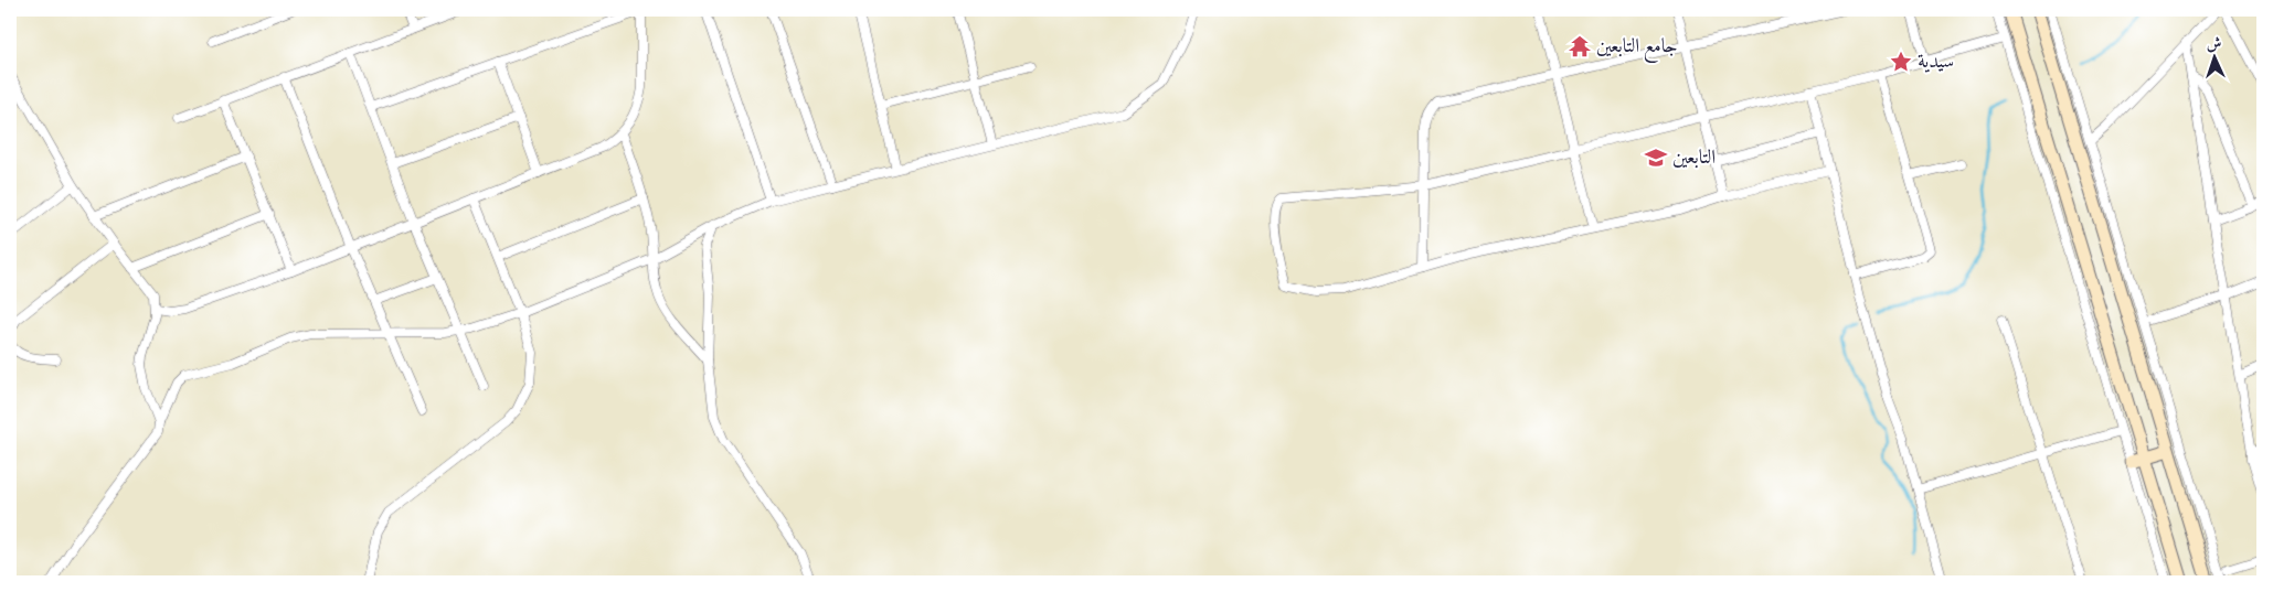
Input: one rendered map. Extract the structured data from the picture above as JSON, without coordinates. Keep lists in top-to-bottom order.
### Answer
{
  "places": {
    "temple": ["جامع التابعين"],
    "place": ["سيدية"],
    "school or university": ["التابعين"]
  },
  "north": "top"
}
